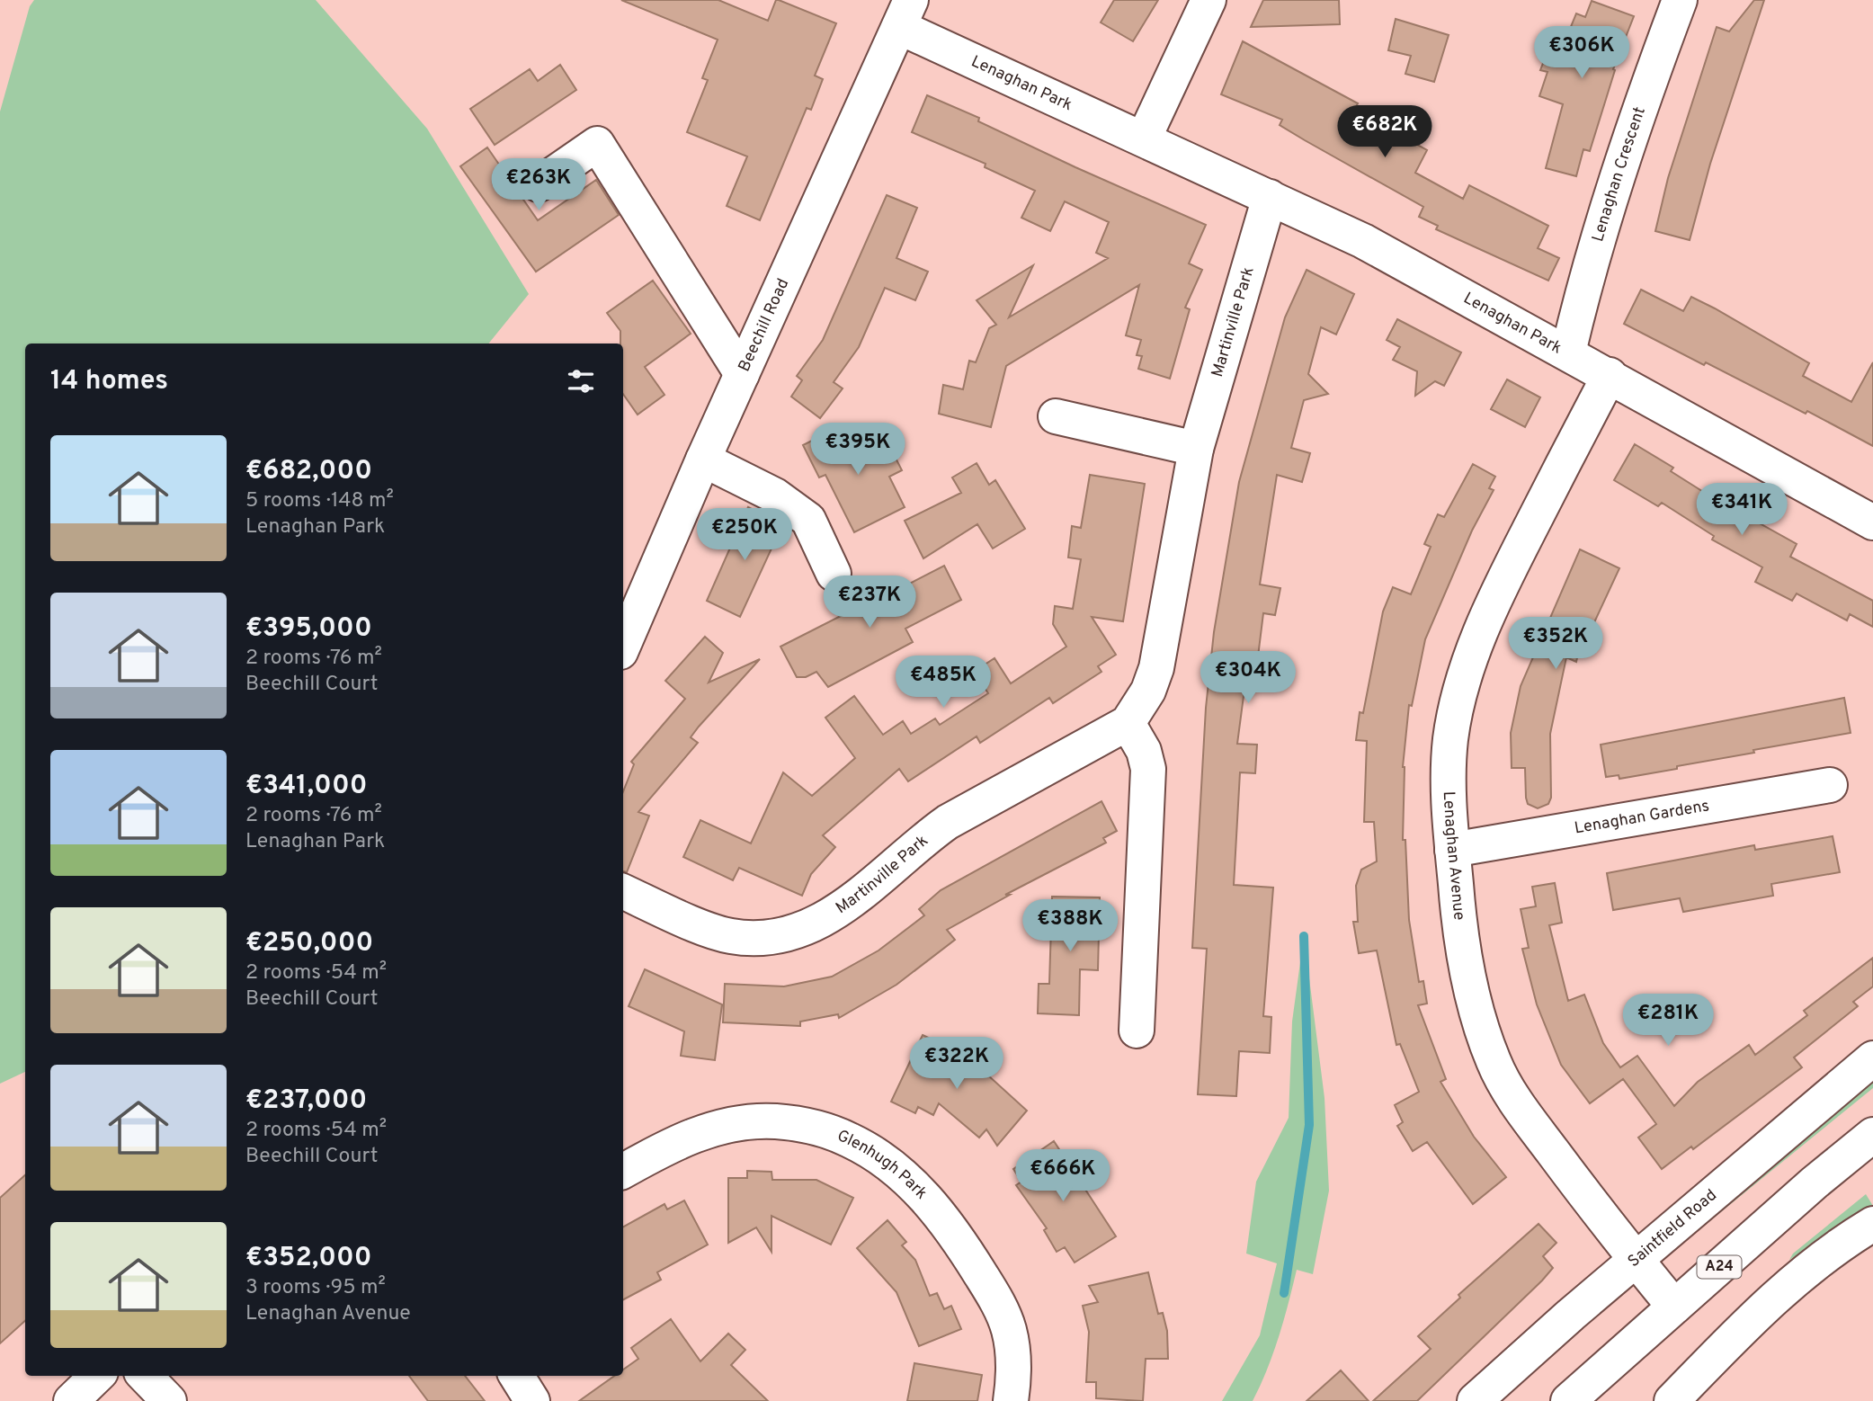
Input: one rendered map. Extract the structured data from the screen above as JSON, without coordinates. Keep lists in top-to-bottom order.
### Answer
{
  "streets": {
    "main road": [
      "Lenaghan Park",
      "Lenaghan Crescent",
      "Martinville Park",
      "Beechill Road",
      "Lenaghan Gardens",
      "Lenaghan Avenue",
      "Glenhugh Park",
      "Saintfield Road",
      "A24"
    ]
  },
  "crossings": [
    ["Lenaghan Park", "Lenaghan Crescent"],
    ["Lenaghan Park", "Martinville Park"],
    ["Lenaghan Park", "Beechill Road"],
    ["Lenaghan Park", "Lenaghan Avenue"],
    ["Lenaghan Gardens", "Lenaghan Avenue"],
    ["Lenaghan Avenue", "Saintfield Road"],
    ["Lenaghan Avenue", "A24"]
  ],
  "page": {
    "price": [
      "€306K",
      "€682K",
      "€263K",
      "€395K",
      "€341K",
      "€250K",
      "€237K",
      "€352K",
      "€304K",
      "€485K",
      "€388K",
      "€281K",
      "€322K",
      "€666K"
    ],
    "heading": "14 homes",
    "list": [
      {
        "name": "€682,000",
        "note": "5 rooms · 148 m² · Lenaghan Park"
      },
      {
        "name": "€395,000",
        "note": "2 rooms · 76 m² · Beechill Court"
      },
      {
        "name": "€341,000",
        "note": "2 rooms · 76 m² · Lenaghan Park"
      },
      {
        "name": "€250,000",
        "note": "2 rooms · 54 m² · Beechill Court"
      },
      {
        "name": "€237,000",
        "note": "2 rooms · 54 m² · Beechill Court"
      },
      {
        "name": "€352,000",
        "note": "3 rooms · 95 m² · Lenaghan Avenue"
      }
    ]
  }
}
